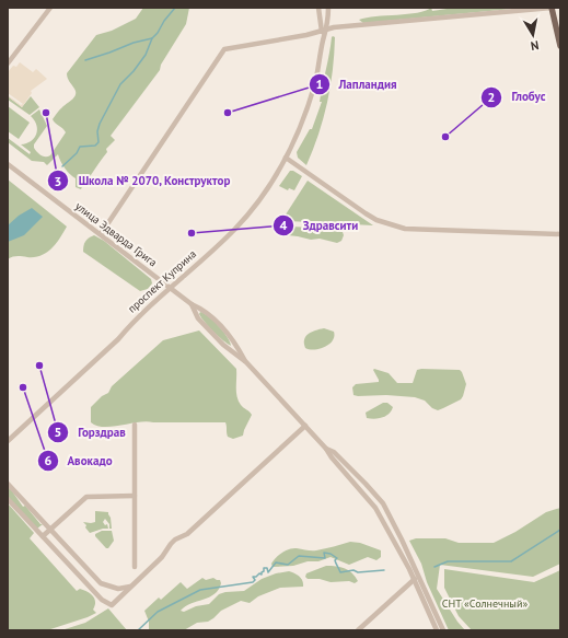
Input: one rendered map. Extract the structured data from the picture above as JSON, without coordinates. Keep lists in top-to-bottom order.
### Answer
{
  "streets": {
    "street": ["улица Эдварда Грига", "проспект Куприна"]
  },
  "crossings": [
    ["улица Эдварда Грига", "проспект Куприна"]
  ],
  "parks": ["СНТ «Солнечный»"],
  "places": [
    "Школа № 2070, Конструктор",
    "Лапландия",
    "Глобус",
    "Здравсити",
    "Горздрав",
    "Авокадо"
  ],
  "north": "bottom"
}
